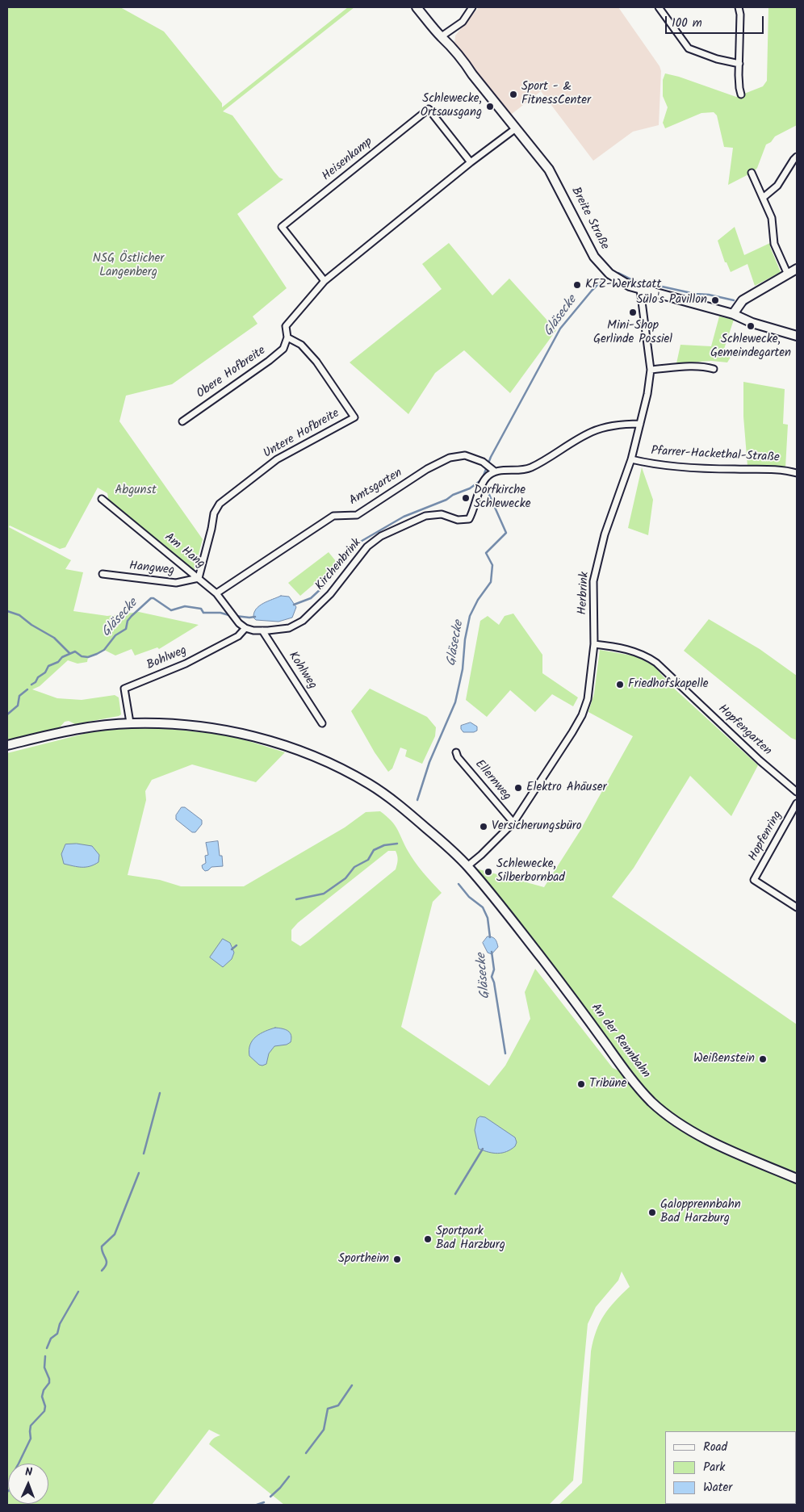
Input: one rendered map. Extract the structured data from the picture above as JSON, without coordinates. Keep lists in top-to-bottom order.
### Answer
{
  "streets": {
    "main road": ["Breite Straße", "An der Rennbahn"],
    "street": [
      "Heisenkamp",
      "Obere Hofbreite",
      "Untere Hofbreite",
      "Pfarrer-Hackethal-Straße",
      "Amtsgarten",
      "Am Hang",
      "Kirchenbrink",
      "Hangweg",
      "Herbrink",
      "Bohlweg",
      "Kohlweg",
      "Hopfengarten",
      "Ellernweg",
      "Hopfenring"
    ]
  },
  "crossings": [
    ["Breite Straße", "Herbrink"],
    ["Obere Hofbreite", "Untere Hofbreite"],
    ["Untere Hofbreite", "Am Hang"],
    ["Untere Hofbreite", "Hangweg"],
    ["Pfarrer-Hackethal-Straße", "Herbrink"],
    ["Amtsgarten", "Am Hang"],
    ["Amtsgarten", "Kirchenbrink"],
    ["Am Hang", "Kirchenbrink"],
    ["Am Hang", "Hangweg"],
    ["Am Hang", "Bohlweg"],
    ["Kirchenbrink", "Bohlweg"],
    ["Kirchenbrink", "Kohlweg"],
    ["Herbrink", "Hopfengarten"],
    ["Herbrink", "Ellernweg"],
    ["Herbrink", "An der Rennbahn"],
    ["Bohlweg", "An der Rennbahn"]
  ],
  "water": ["Gläsecke"],
  "parks": ["NSG Östlicher Langenberg", "Abgunst"],
  "places": [
    "Sport - & FitnessCenter",
    "Schlewecke, Ortsausgang",
    "KFZ-Werkstatt",
    "Sülo's Pavillon",
    "Mini-Shop Gerlinde Possiel",
    "Schlewecke, Gemeindegarten",
    "Dorfkirche Schlewecke",
    "Friedhofskapelle",
    "Elektro Ahäuser",
    "Versicherungsbüro",
    "Schlewecke, Silberbornbad",
    "Weißenstein",
    "Tribüne",
    "Galopprennbahn Bad Harzburg",
    "Sportpark Bad Harzburg",
    "Sportheim"
  ],
  "legend": ["Road", "Park", "Water"],
  "scale_bar": "100 m",
  "north": "top"
}
